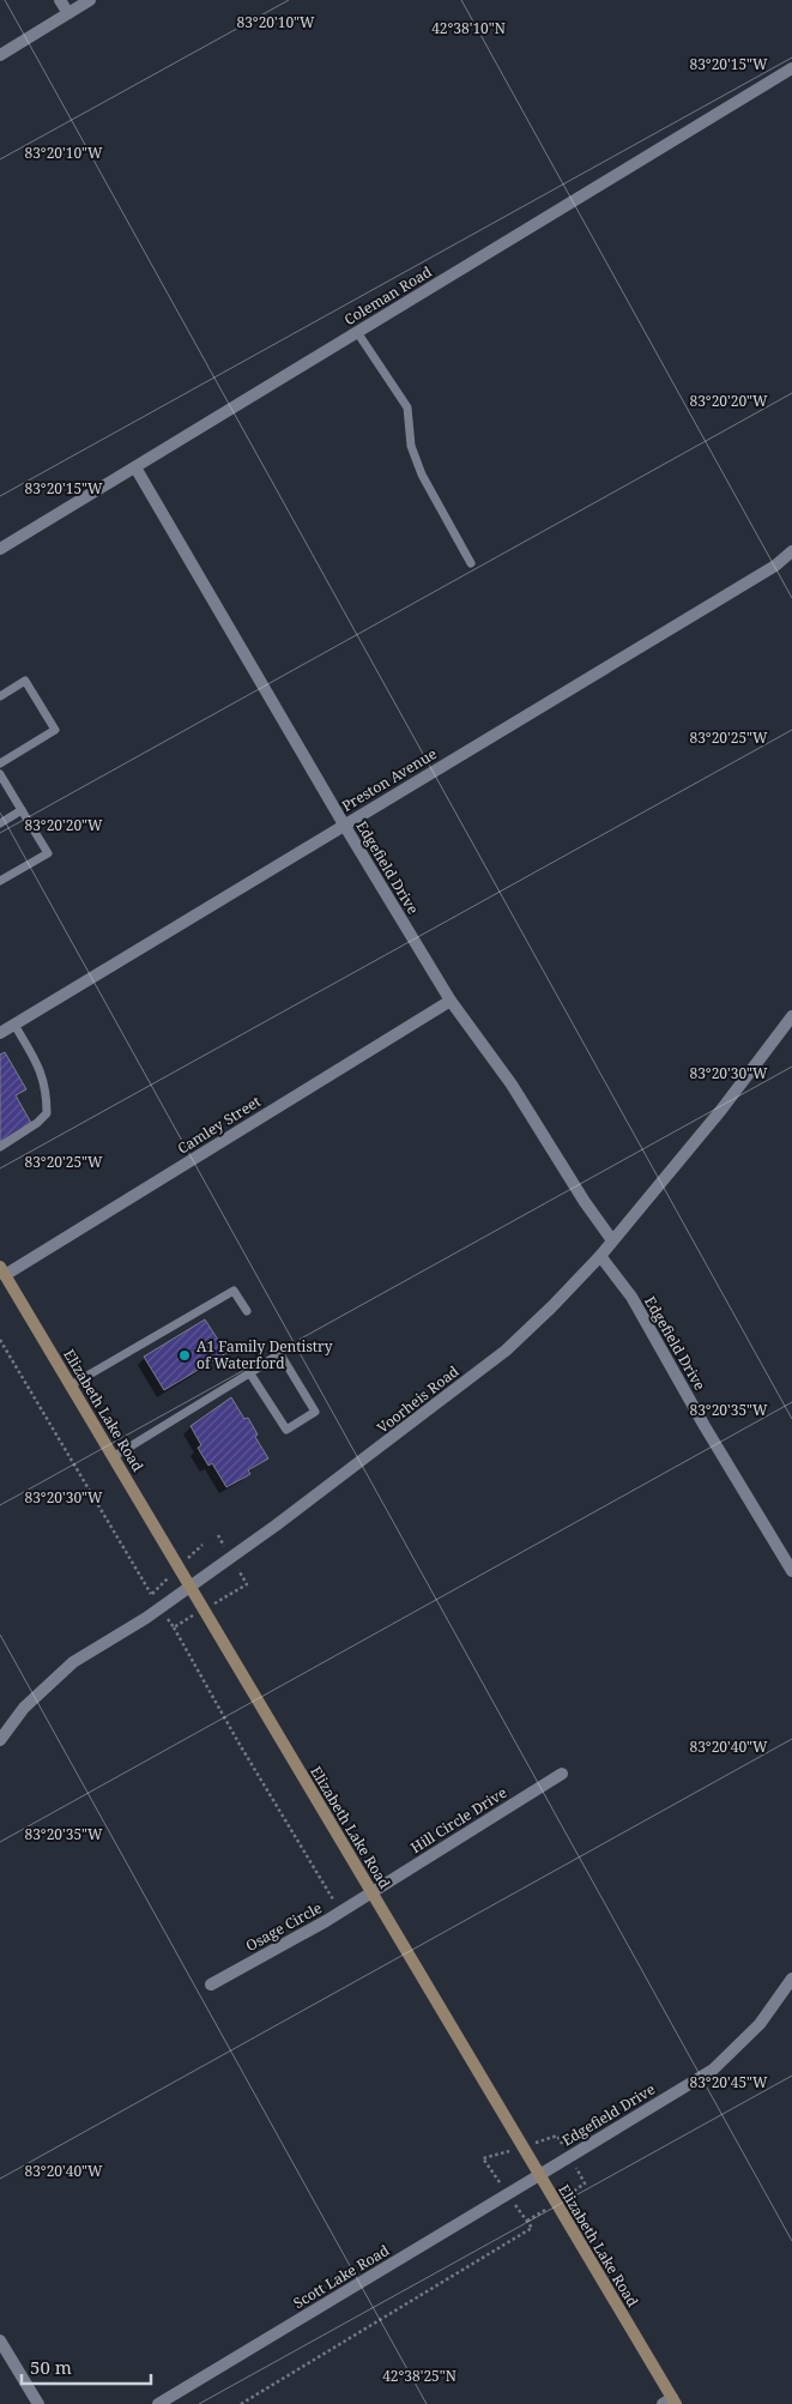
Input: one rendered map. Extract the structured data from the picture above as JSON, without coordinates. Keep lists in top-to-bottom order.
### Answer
{
  "streets": {
    "main road": ["Elizabeth Lake Road"],
    "street": [
      "Coleman Road",
      "Preston Avenue",
      "Edgefield Drive",
      "Camley Street",
      "Voorheis Road",
      "Hill Circle Drive",
      "Osage Circle",
      "Scott Lake Road"
    ]
  },
  "crossings": [
    ["Coleman Road", "Edgefield Drive"],
    ["Preston Avenue", "Edgefield Drive"],
    ["Edgefield Drive", "Camley Street"],
    ["Edgefield Drive", "Voorheis Road"],
    ["Edgefield Drive", "Elizabeth Lake Road"],
    ["Edgefield Drive", "Scott Lake Road"],
    ["Camley Street", "Elizabeth Lake Road"],
    ["Voorheis Road", "Elizabeth Lake Road"],
    ["Elizabeth Lake Road", "Hill Circle Drive"],
    ["Elizabeth Lake Road", "Osage Circle"],
    ["Elizabeth Lake Road", "Scott Lake Road"],
    ["Hill Circle Drive", "Osage Circle"]
  ],
  "places": ["A1 Family Dentistry of Waterford"],
  "scale_bar": "50 m",
  "coordinates": [
    "83°20'10\"W",
    "42°38'10\"N",
    "83°20'15\"W",
    "83°20'20\"W",
    "83°20'25\"W",
    "83°20'30\"W",
    "83°20'35\"W",
    "83°20'40\"W",
    "83°20'45\"W",
    "42°38'25\"N"
  ]
}
